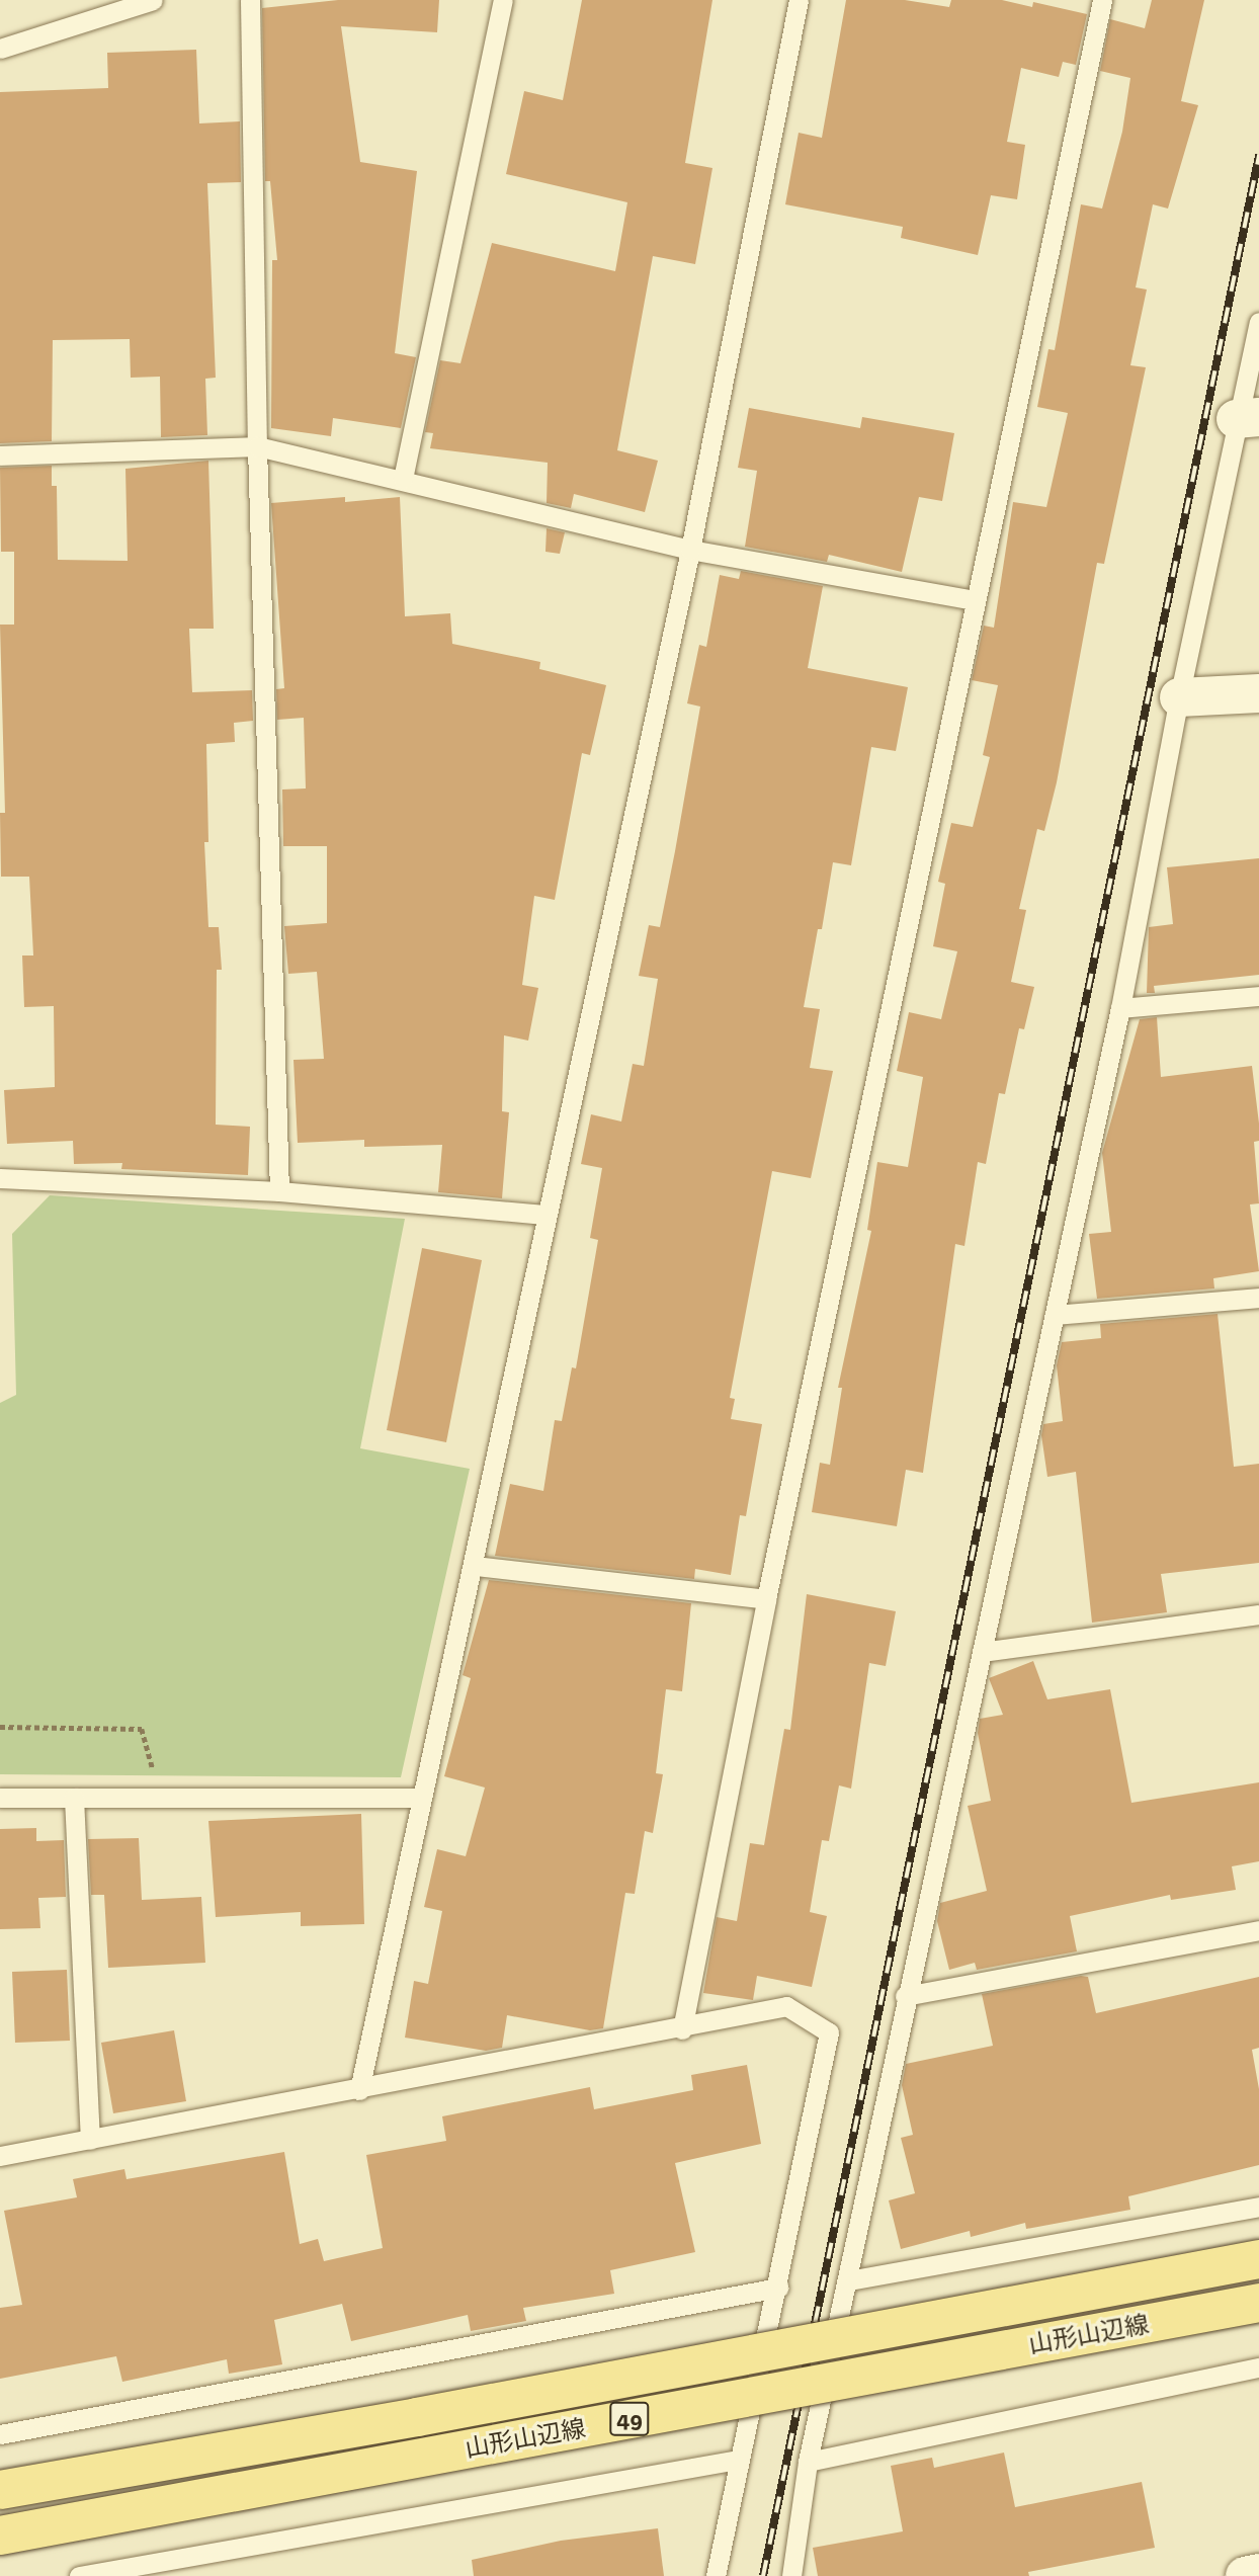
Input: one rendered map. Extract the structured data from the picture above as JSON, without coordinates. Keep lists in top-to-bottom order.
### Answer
{
  "streets": {
    "main road": ["山形山辺線", "49"]
  }
}
